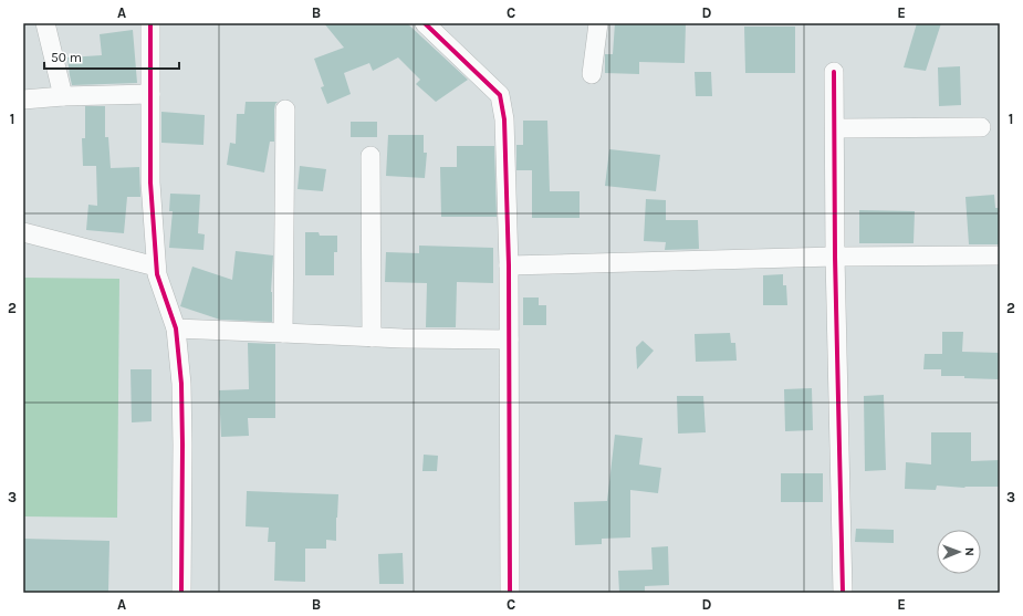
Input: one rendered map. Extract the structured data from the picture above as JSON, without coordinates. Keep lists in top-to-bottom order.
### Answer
{
  "scale_bar": "50 m",
  "north": "right",
  "grid": {
    "columns": [
      "A",
      "B",
      "C",
      "D",
      "E"
    ],
    "rows": ["1", "2", "3"]
  }
}
